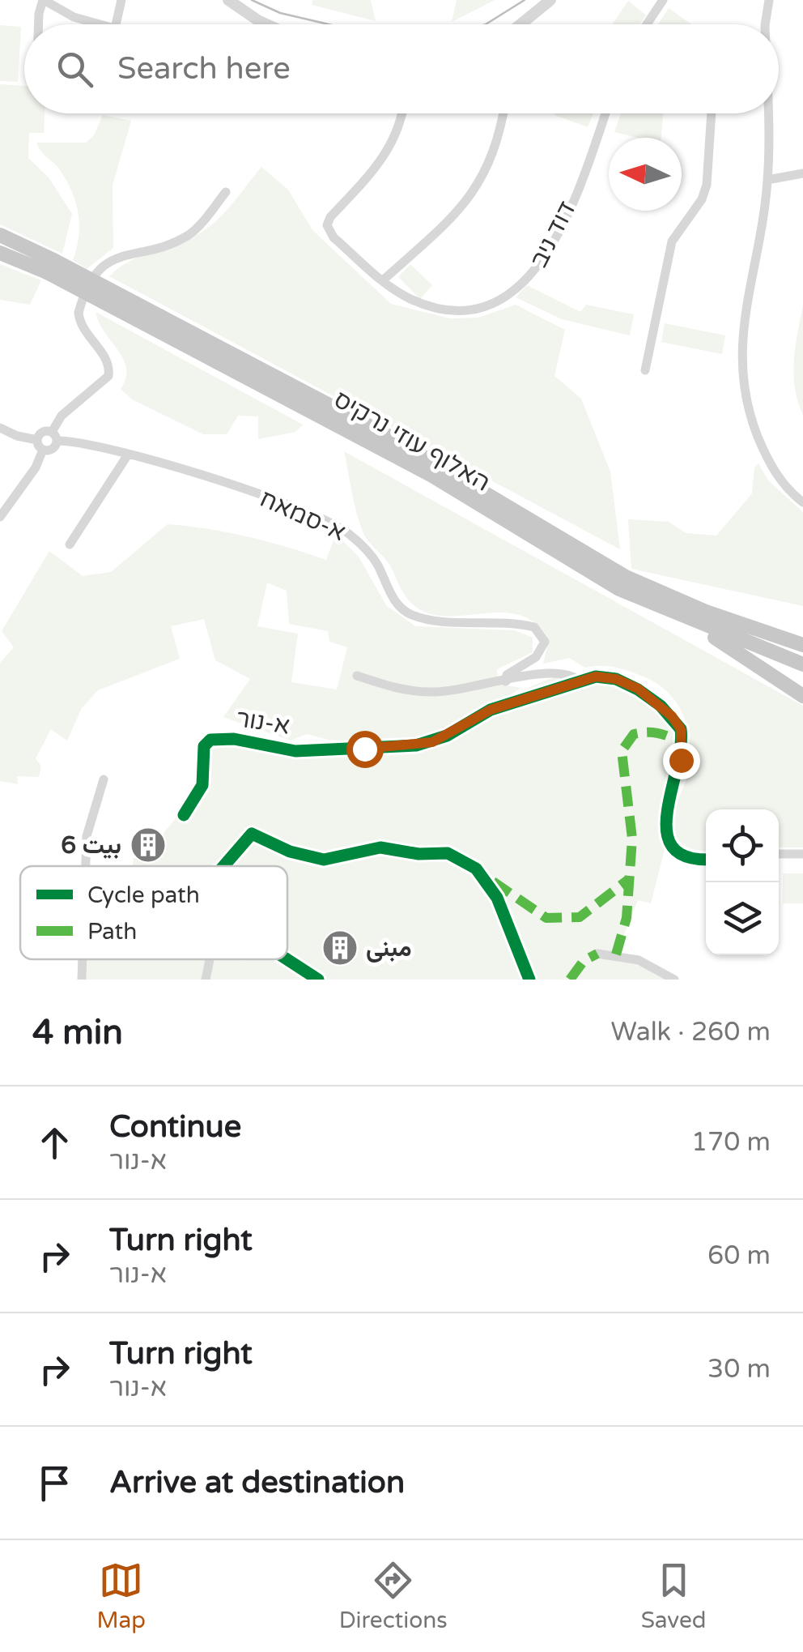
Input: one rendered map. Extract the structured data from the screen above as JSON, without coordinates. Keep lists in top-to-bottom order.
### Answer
{
  "streets": {
    "highway": ["האלוף עוזי נרקיס"],
    "street": ["דוד ניב", "א-סמאח", "א-נור"]
  },
  "places": {
    "building": ["بيت 6", "مبنى"]
  },
  "legend": ["Cycle path", "Path"],
  "north": "left",
  "page": {
    "search": "Search here",
    "heading": ["4 min", "Walk · 260 m"],
    "list": [
      ["Continue", "א-נור", "170 m"],
      ["Turn right", "א-נור", "60 m"],
      ["Turn right", "א-נור", "30 m"],
      "Arrive at destination"
    ],
    "nav": ["Map", "Directions", "Saved"]
  }
}
